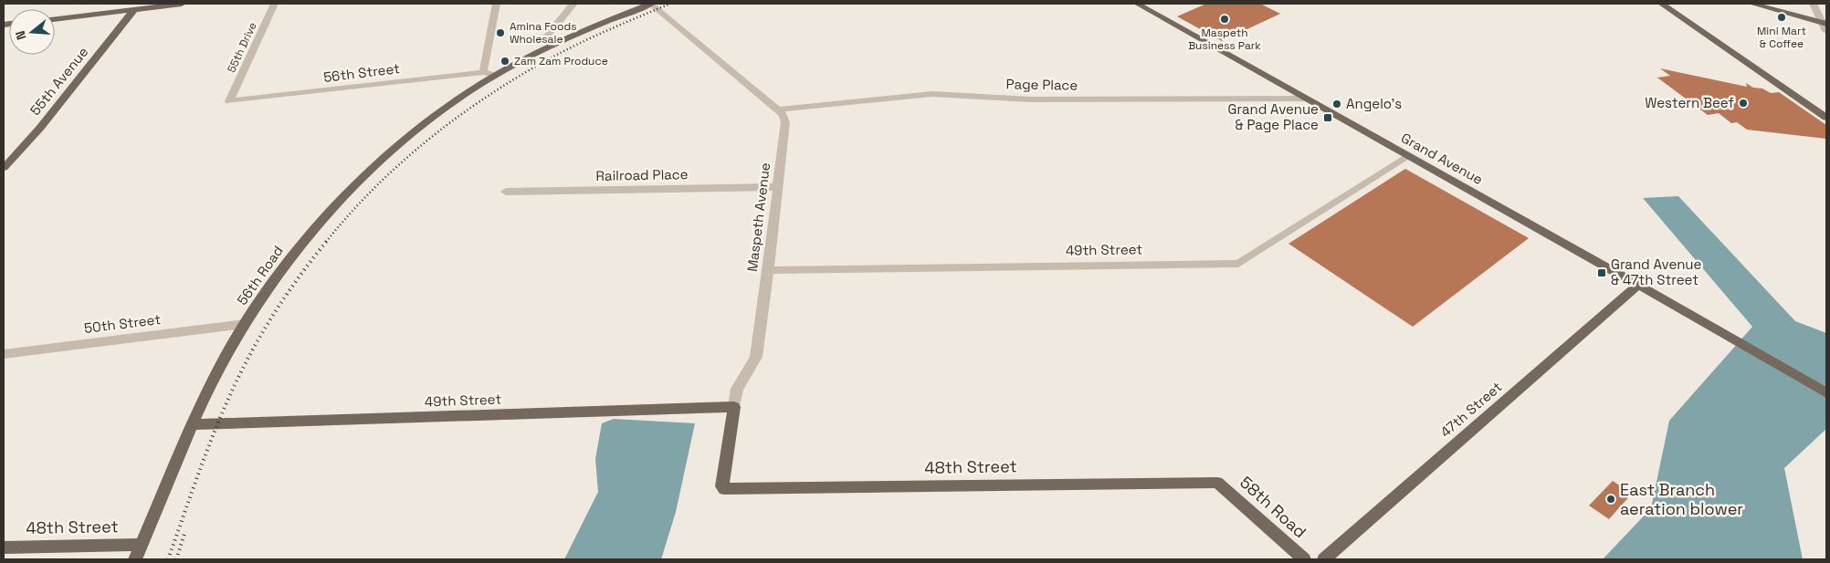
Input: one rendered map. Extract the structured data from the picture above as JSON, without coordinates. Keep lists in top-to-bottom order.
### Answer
{
  "streets": {
    "main road": [
      "55th Avenue",
      "Grand Avenue",
      "Maspeth Avenue",
      "49th Street",
      "56th Road",
      "47th Street",
      "48th Street",
      "58th Road"
    ],
    "street": [
      "55th Drive",
      "56th Street",
      "Page Place",
      "Railroad Place",
      "50th Street"
    ]
  },
  "crossings": [
    ["55th Drive", "56th Street"],
    ["56th Street", "56th Road"],
    ["Page Place", "Grand Avenue"],
    ["Page Place", "Maspeth Avenue"],
    ["Grand Avenue", "49th Street"],
    ["Grand Avenue", "47th Street"],
    ["Railroad Place", "Maspeth Avenue"],
    ["Maspeth Avenue", "49th Street"],
    ["Maspeth Avenue", "48th Street"],
    ["49th Street", "56th Road"],
    ["56th Road", "50th Street"],
    ["56th Road", "48th Street"],
    ["48th Street", "58th Road"]
  ],
  "places": {
    "other": [
      "Mini Mart & Coffee",
      "Maspeth Business Park",
      "Amina Foods Wholesale",
      "Zam Zam Produce",
      "Western Beef",
      "Angelo's",
      "East Branch aeration blower"
    ],
    "transit": ["Grand Avenue & Page Place", "Grand Avenue & 47th Street"]
  },
  "north": "left"
}
